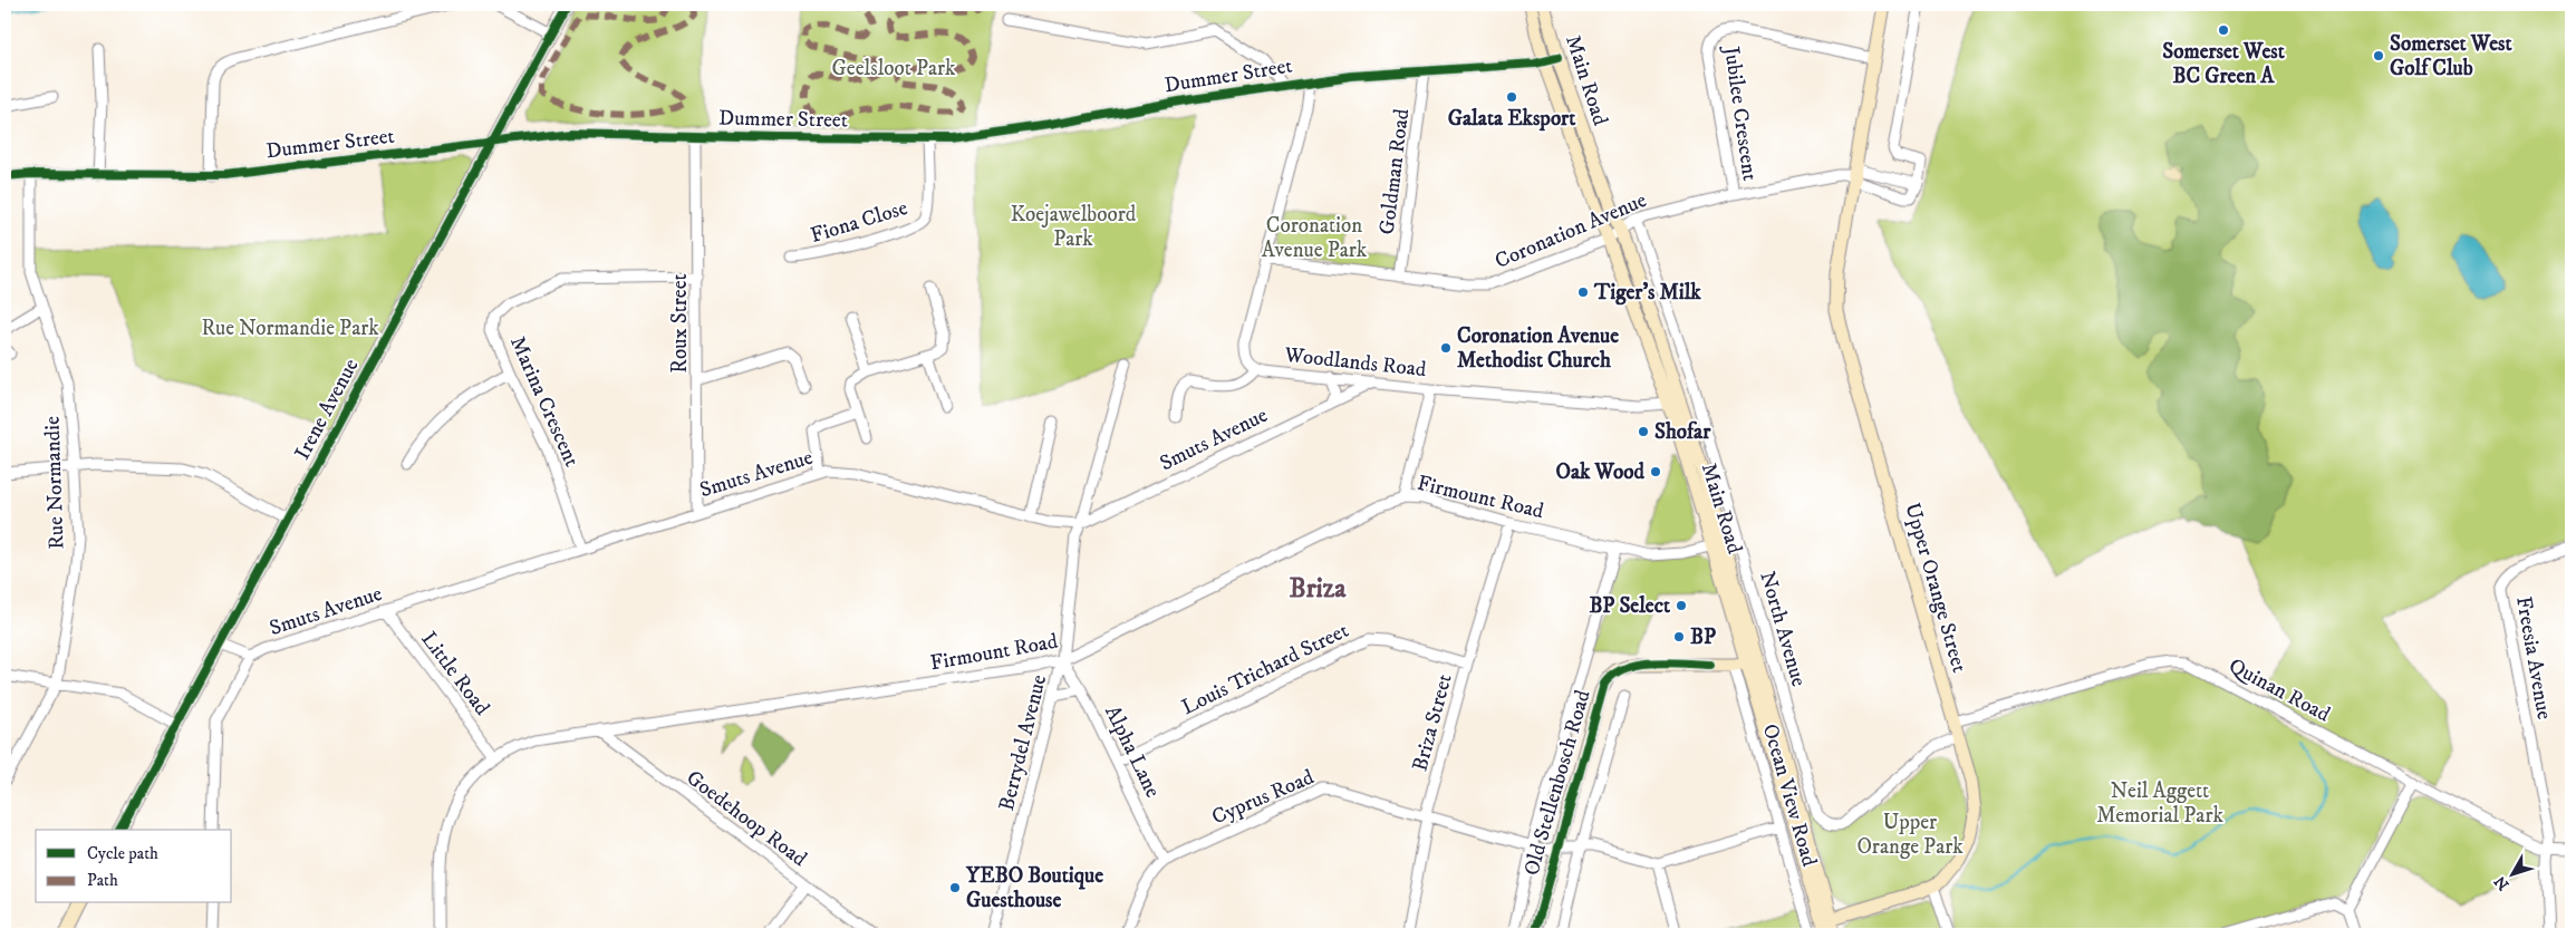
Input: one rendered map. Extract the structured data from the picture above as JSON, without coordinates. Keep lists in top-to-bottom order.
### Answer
{
  "streets": {
    "street": [
      "Dummer Street",
      "Main Road",
      "Jubilee Crescent",
      "Goldman Road",
      "Fiona Close",
      "Coronation Avenue",
      "Roux Street",
      "Woodlands Road",
      "Marina Crescent",
      "Irene Avenue",
      "Smuts Avenue",
      "Rue Normandie",
      "Firmount Road",
      "Upper Orange Street",
      "North Avenue",
      "Freesia Avenue",
      "Louis Trichard Street",
      "Little Road",
      "Quinan Road",
      "Briza Street",
      "Berrydel Avenue",
      "Alpha Lane",
      "Old Stellenbosch Road",
      "Ocean View Road",
      "Cyprus Road",
      "Goedehoop Road"
    ]
  },
  "crossings": [
    ["Dummer Street", "Main Road"],
    ["Dummer Street", "Goldman Road"],
    ["Dummer Street", "Fiona Close"],
    ["Dummer Street", "Roux Street"],
    ["Dummer Street", "Irene Avenue"],
    ["Dummer Street", "Rue Normandie"],
    ["Main Road", "Coronation Avenue"],
    ["Main Road", "Woodlands Road"],
    ["Main Road", "Firmount Road"],
    ["Main Road", "Upper Orange Street"],
    ["Main Road", "Old Stellenbosch Road"],
    ["Main Road", "Ocean View Road"],
    ["Jubilee Crescent", "Coronation Avenue"],
    ["Jubilee Crescent", "Upper Orange Street"],
    ["Goldman Road", "Coronation Avenue"],
    ["Coronation Avenue", "Woodlands Road"],
    ["Coronation Avenue", "Upper Orange Street"],
    ["Coronation Avenue", "North Avenue"],
    ["Roux Street", "Marina Crescent"],
    ["Roux Street", "Smuts Avenue"],
    ["Woodlands Road", "Smuts Avenue"],
    ["Marina Crescent", "Smuts Avenue"],
    ["Irene Avenue", "Smuts Avenue"],
    ["Smuts Avenue", "Little Road"],
    ["Smuts Avenue", "Berrydel Avenue"],
    ["Firmount Road", "Little Road"],
    ["Firmount Road", "Briza Street"],
    ["Firmount Road", "Berrydel Avenue"],
    ["Firmount Road", "Alpha Lane"],
    ["Firmount Road", "Goedehoop Road"],
    ["Upper Orange Street", "North Avenue"],
    ["Upper Orange Street", "Quinan Road"],
    ["Freesia Avenue", "Quinan Road"],
    ["Louis Trichard Street", "Briza Street"],
    ["Louis Trichard Street", "Alpha Lane"],
    ["Briza Street", "Cyprus Road"],
    ["Berrydel Avenue", "Alpha Lane"],
    ["Alpha Lane", "Cyprus Road"],
    ["Old Stellenbosch Road", "Ocean View Road"],
    ["Old Stellenbosch Road", "Cyprus Road"]
  ],
  "districts": ["Briza"],
  "parks": [
    "Geelsloot Park",
    "Koejawelboord Park",
    "Coronation Avenue Park",
    "Rue Normandie Park",
    "Neil Aggett Memorial Park",
    "Upper Orange Park"
  ],
  "places": [
    "Somerset West BC Green A",
    "Somerset West Golf Club",
    "Galata Eksport",
    "Tiger's Milk",
    "Coronation Avenue Methodist Church",
    "Shofar",
    "Oak Wood",
    "BP Select",
    "BP",
    "YEBO Boutique Guesthouse"
  ],
  "legend": ["Cycle path", "Path"],
  "north": "bottom left"
}
